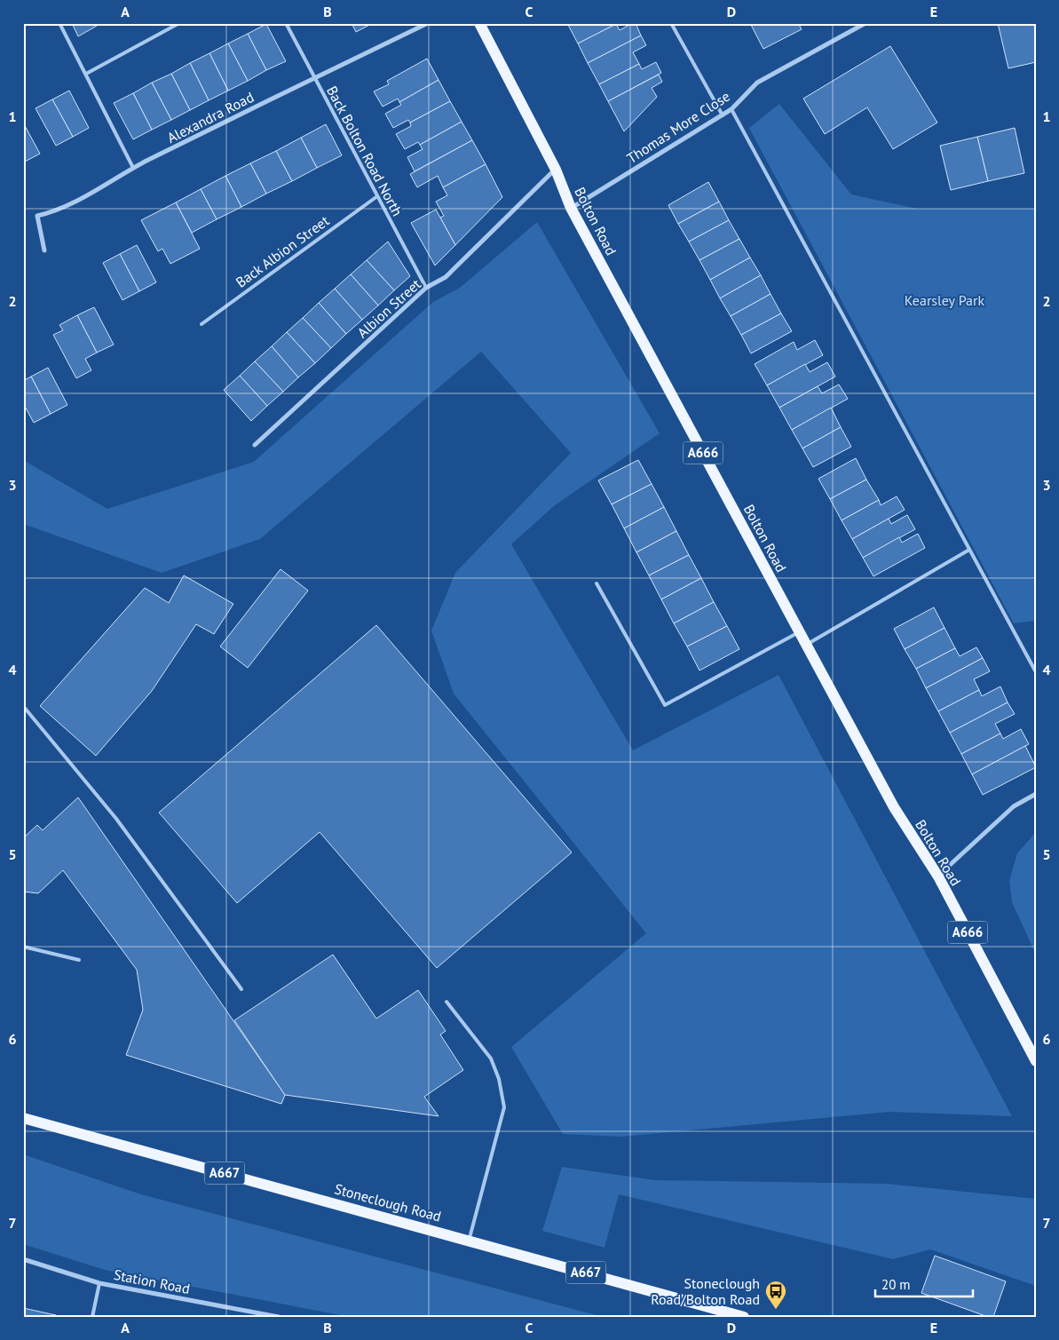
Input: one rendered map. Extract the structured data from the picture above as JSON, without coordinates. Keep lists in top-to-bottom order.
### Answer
{
  "streets": {
    "main road": [
      "Bolton Road",
      "A666",
      "A667",
      "Stoneclough Road"
    ],
    "street": [
      "Alexandra Road",
      "Thomas More Close",
      "Albion Street",
      "Station Road"
    ],
    "lane": ["Back Bolton Road North", "Back Albion Street"]
  },
  "crossings": [
    ["Alexandra Road", "Back Bolton Road North"],
    ["Thomas More Close", "Bolton Road"],
    ["Back Bolton Road North", "Back Albion Street"],
    ["Back Bolton Road North", "Albion Street"],
    ["Bolton Road", "Albion Street"]
  ],
  "parks": ["Kearsley Park"],
  "places": {
    "bus stop": ["Stoneclough Road/Bolton Road"]
  },
  "scale_bar": "20 m",
  "grid": {
    "columns": [
      "A",
      "B",
      "C",
      "D",
      "E"
    ],
    "rows": [
      "1",
      "2",
      "3",
      "4",
      "5",
      "6",
      "7"
    ]
  }
}
